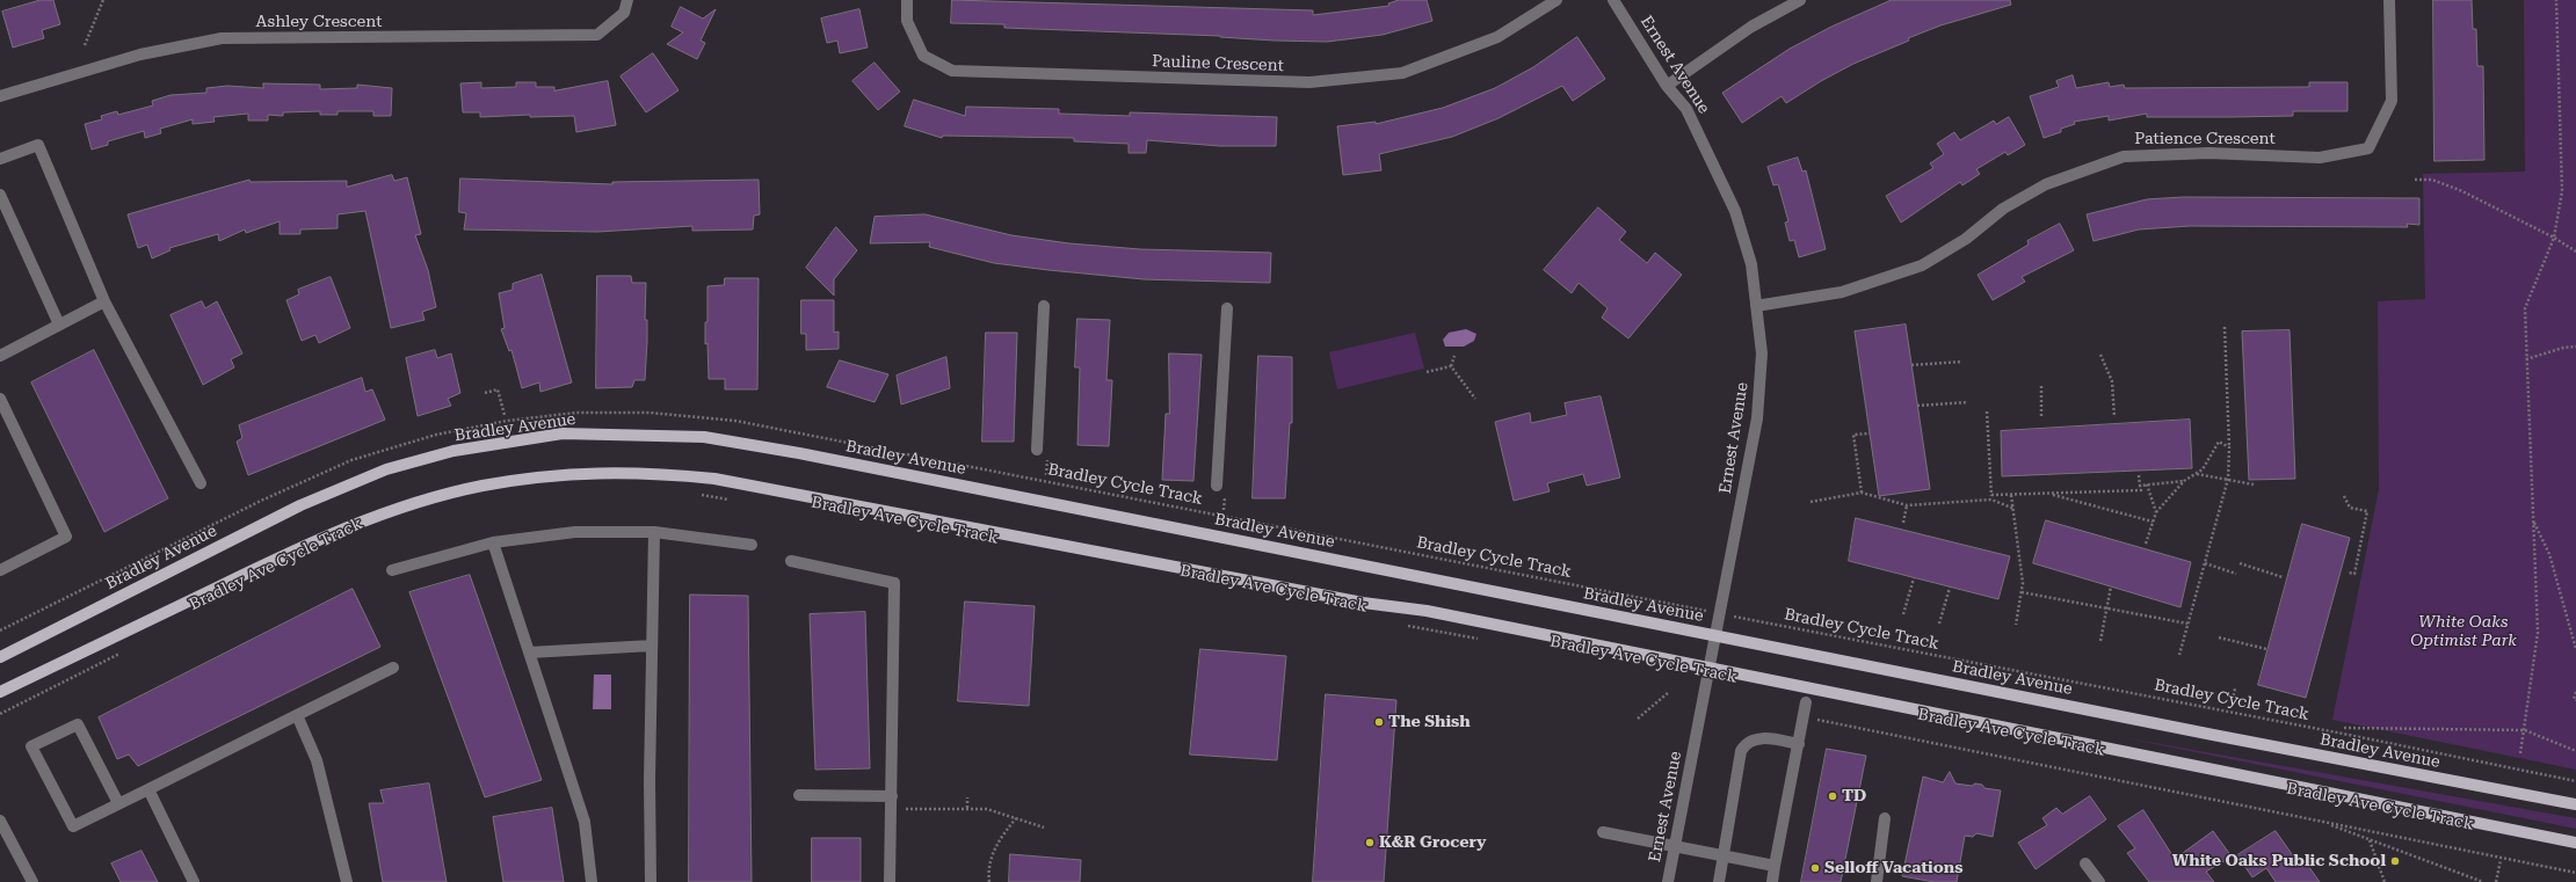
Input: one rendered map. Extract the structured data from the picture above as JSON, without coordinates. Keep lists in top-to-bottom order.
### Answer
{
  "streets": {
    "main road": ["Bradley Avenue"],
    "street": [
      "Ashley Crescent",
      "Pauline Crescent",
      "Ernest Avenue",
      "Patience Crescent"
    ],
    "path": ["Bradley Cycle Track"]
  },
  "crossings": [
    ["Ernest Avenue", "Patience Crescent"],
    ["Ernest Avenue", "Bradley Avenue"],
    ["Ernest Avenue", "Bradley Cycle Track"]
  ],
  "parks": ["White Oaks Optimist Park"],
  "places": [
    "The Shish",
    "TD",
    "K&R Grocery",
    "White Oaks Public School",
    "Selloff Vacations"
  ]
}
